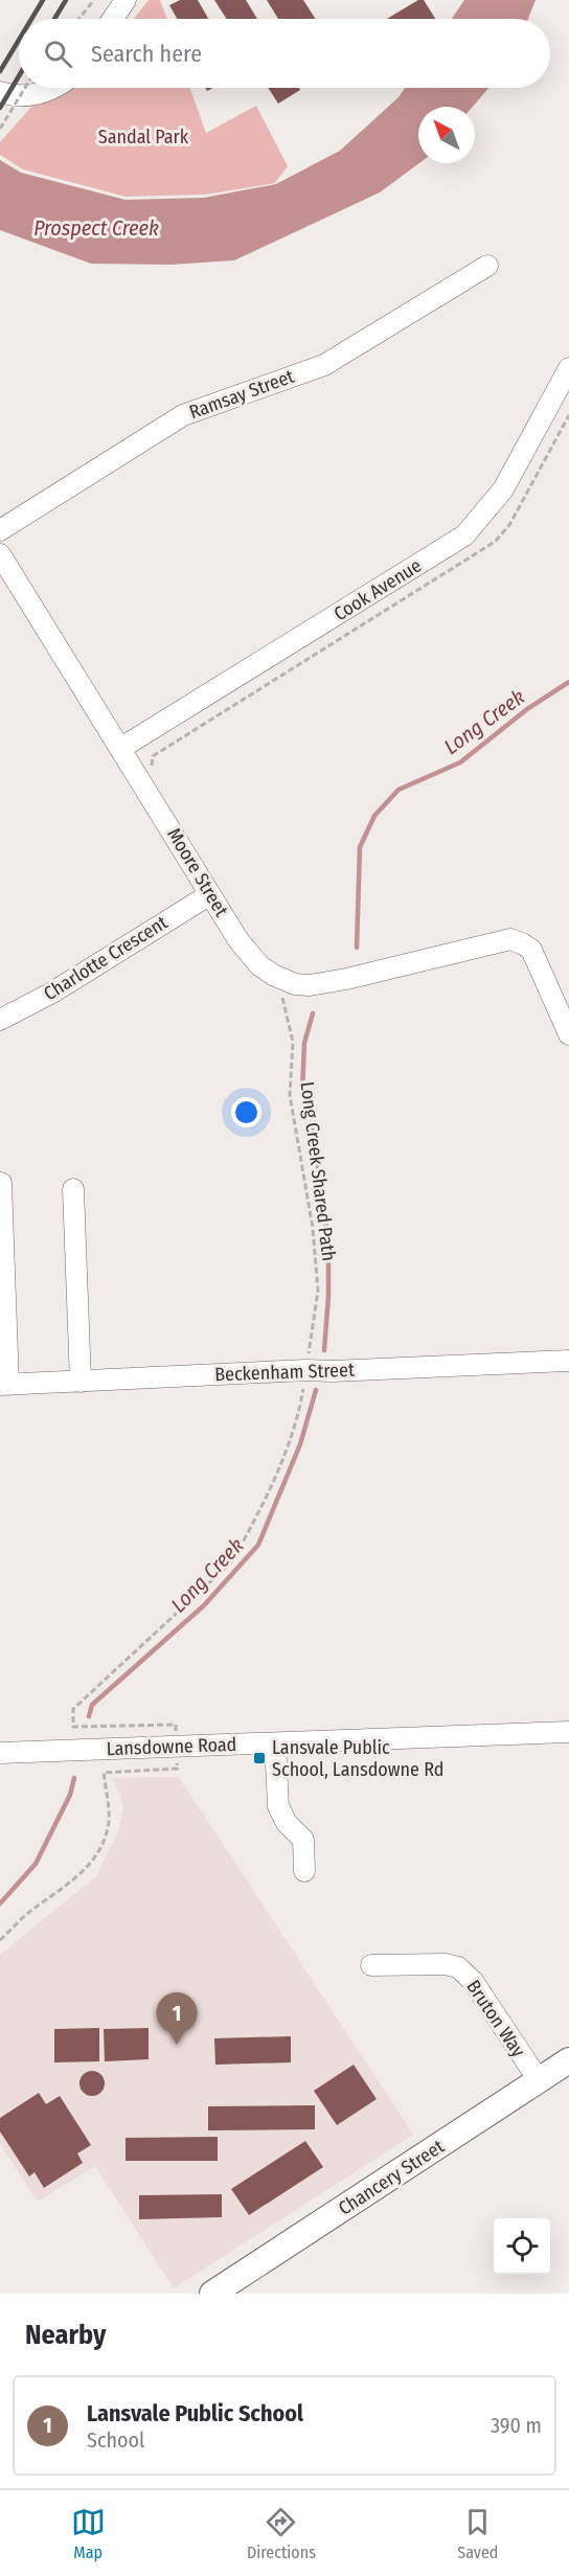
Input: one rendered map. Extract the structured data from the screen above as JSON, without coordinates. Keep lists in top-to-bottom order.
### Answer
{
  "streets": {
    "main road": ["Chancery Street"],
    "street": [
      "Ramsay Street",
      "Cook Avenue",
      "Moore Street",
      "Charlotte Crescent",
      "Beckenham Street",
      "Lansdowne Road",
      "Bruton Way"
    ],
    "path": ["Long Creek Shared Path"]
  },
  "crossings": [
    ["Cook Avenue", "Moore Street"],
    ["Moore Street", "Charlotte Crescent"],
    ["Bruton Way", "Chancery Street"]
  ],
  "water": ["Prospect Creek", "Long Creek"],
  "parks": ["Sandal Park"],
  "places": {
    "transit": ["Lansvale Public School, Lansdowne Rd"]
  },
  "north": "top left",
  "page": {
    "search": "Search here",
    "pins": "1",
    "heading": "Nearby",
    "list": [
      {
        "mark": "1",
        "name": "Lansvale Public School",
        "note": "School",
        "value": "390 m"
      }
    ],
    "nav": ["Map", "Directions", "Saved"]
  }
}
